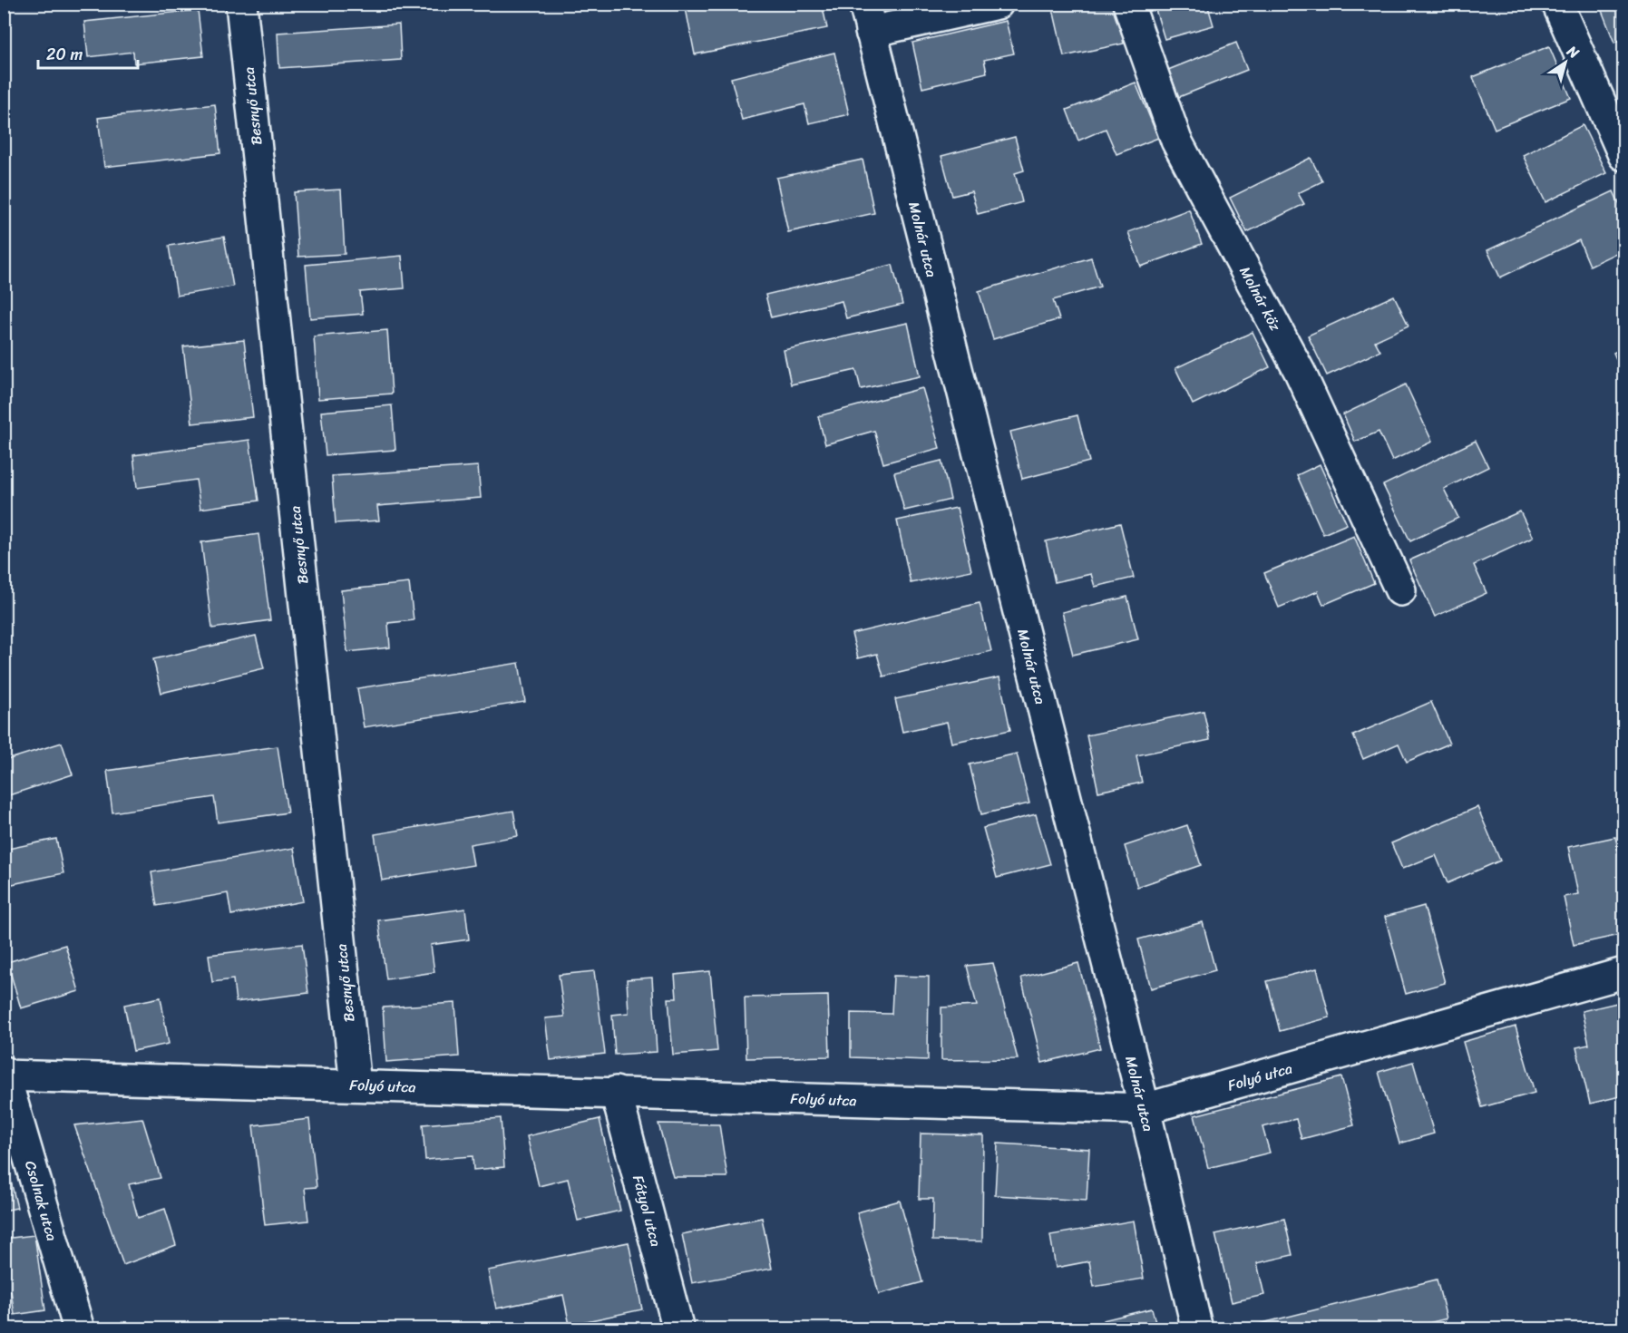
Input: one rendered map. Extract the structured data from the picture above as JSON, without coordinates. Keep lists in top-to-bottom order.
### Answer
{
  "streets": {
    "street": [
      "Besnyő utca",
      "Molnár utca",
      "Molnár köz",
      "Folyó utca",
      "Csolnak utca",
      "Fátyol utca"
    ]
  },
  "crossings": [
    ["Besnyő utca", "Folyó utca"],
    ["Molnár utca", "Folyó utca"],
    ["Folyó utca", "Csolnak utca"],
    ["Folyó utca", "Fátyol utca"]
  ],
  "scale_bar": "20 m",
  "north": "top right"
}
